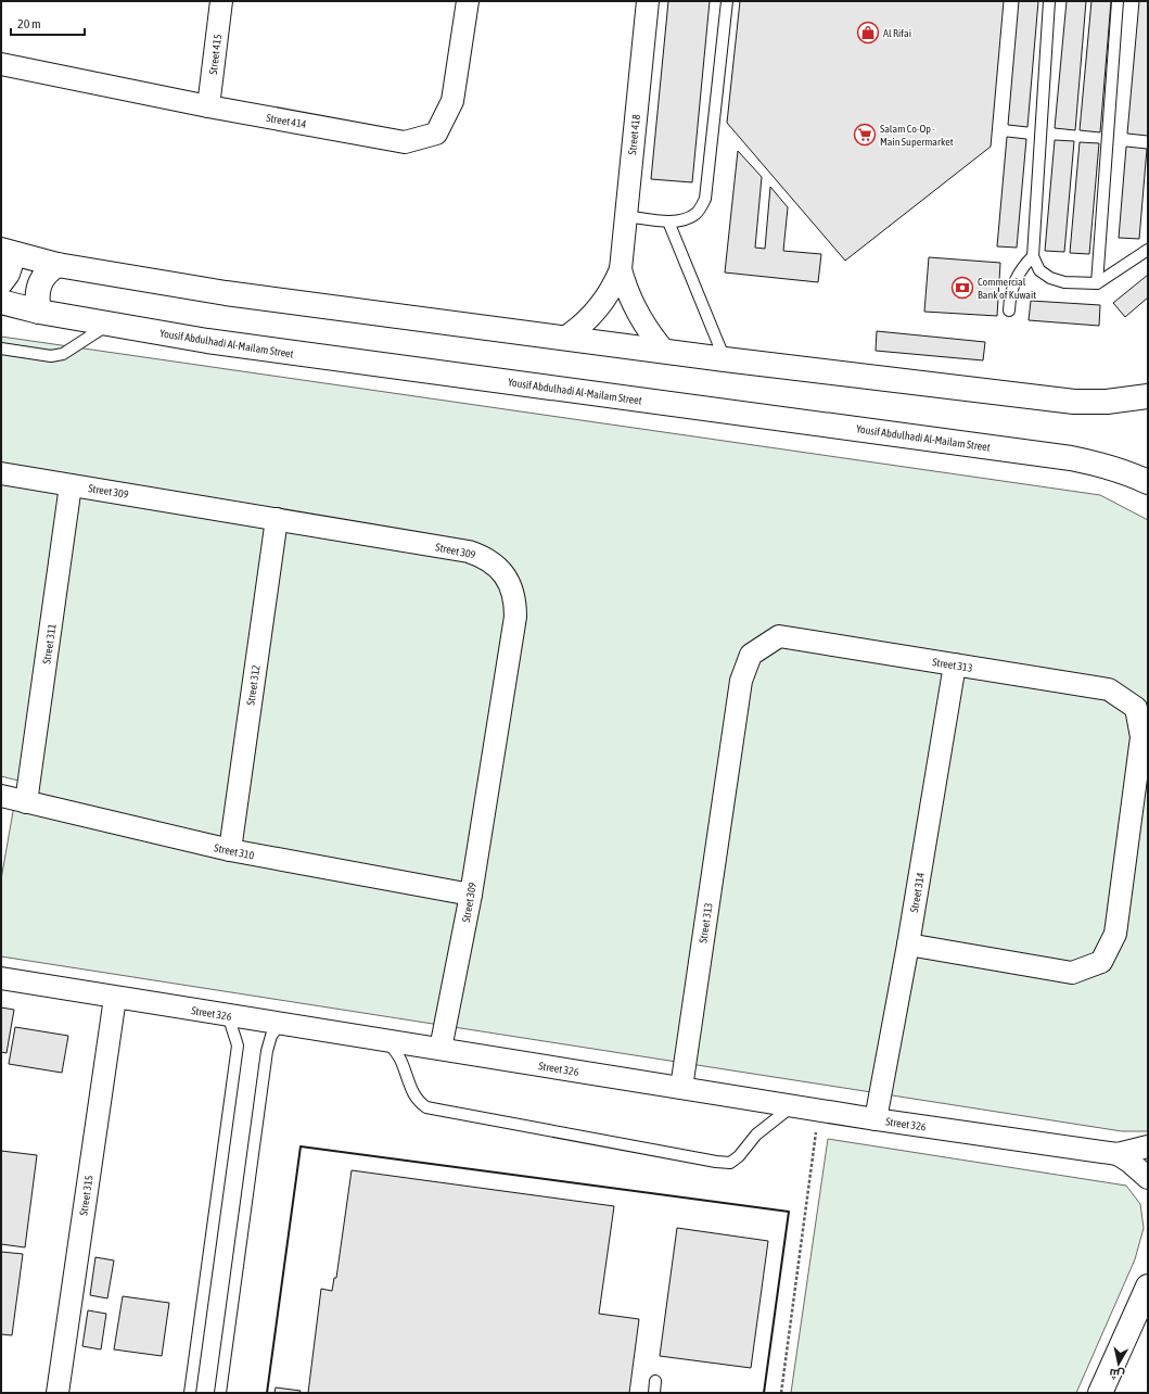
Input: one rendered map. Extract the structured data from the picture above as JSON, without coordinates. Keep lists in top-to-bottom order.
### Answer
{
  "streets": {
    "street": [
      "Street 415",
      "Street 414",
      "Street 418",
      "Yousif Abdulhadi Al-Mailam Street",
      "Street 309",
      "Street 311",
      "Street 313",
      "Street 312",
      "Street 310",
      "Street 314",
      "Street 326",
      "Street 315"
    ]
  },
  "crossings": [
    ["Street 415", "Street 414"],
    ["Street 309", "Street 311"],
    ["Street 309", "Street 312"],
    ["Street 309", "Street 310"],
    ["Street 309", "Street 326"],
    ["Street 311", "Street 310"],
    ["Street 313", "Street 314"],
    ["Street 313", "Street 326"],
    ["Street 312", "Street 310"],
    ["Street 314", "Street 326"],
    ["Street 326", "Street 315"]
  ],
  "places": {
    "shop": ["Al Rifai"],
    "supermarket": ["Salam Co-Op - Main Supermarket"],
    "bank": ["Commercial Bank of Kuwait"]
  },
  "scale_bar": "20 m",
  "north": "bottom"
}
